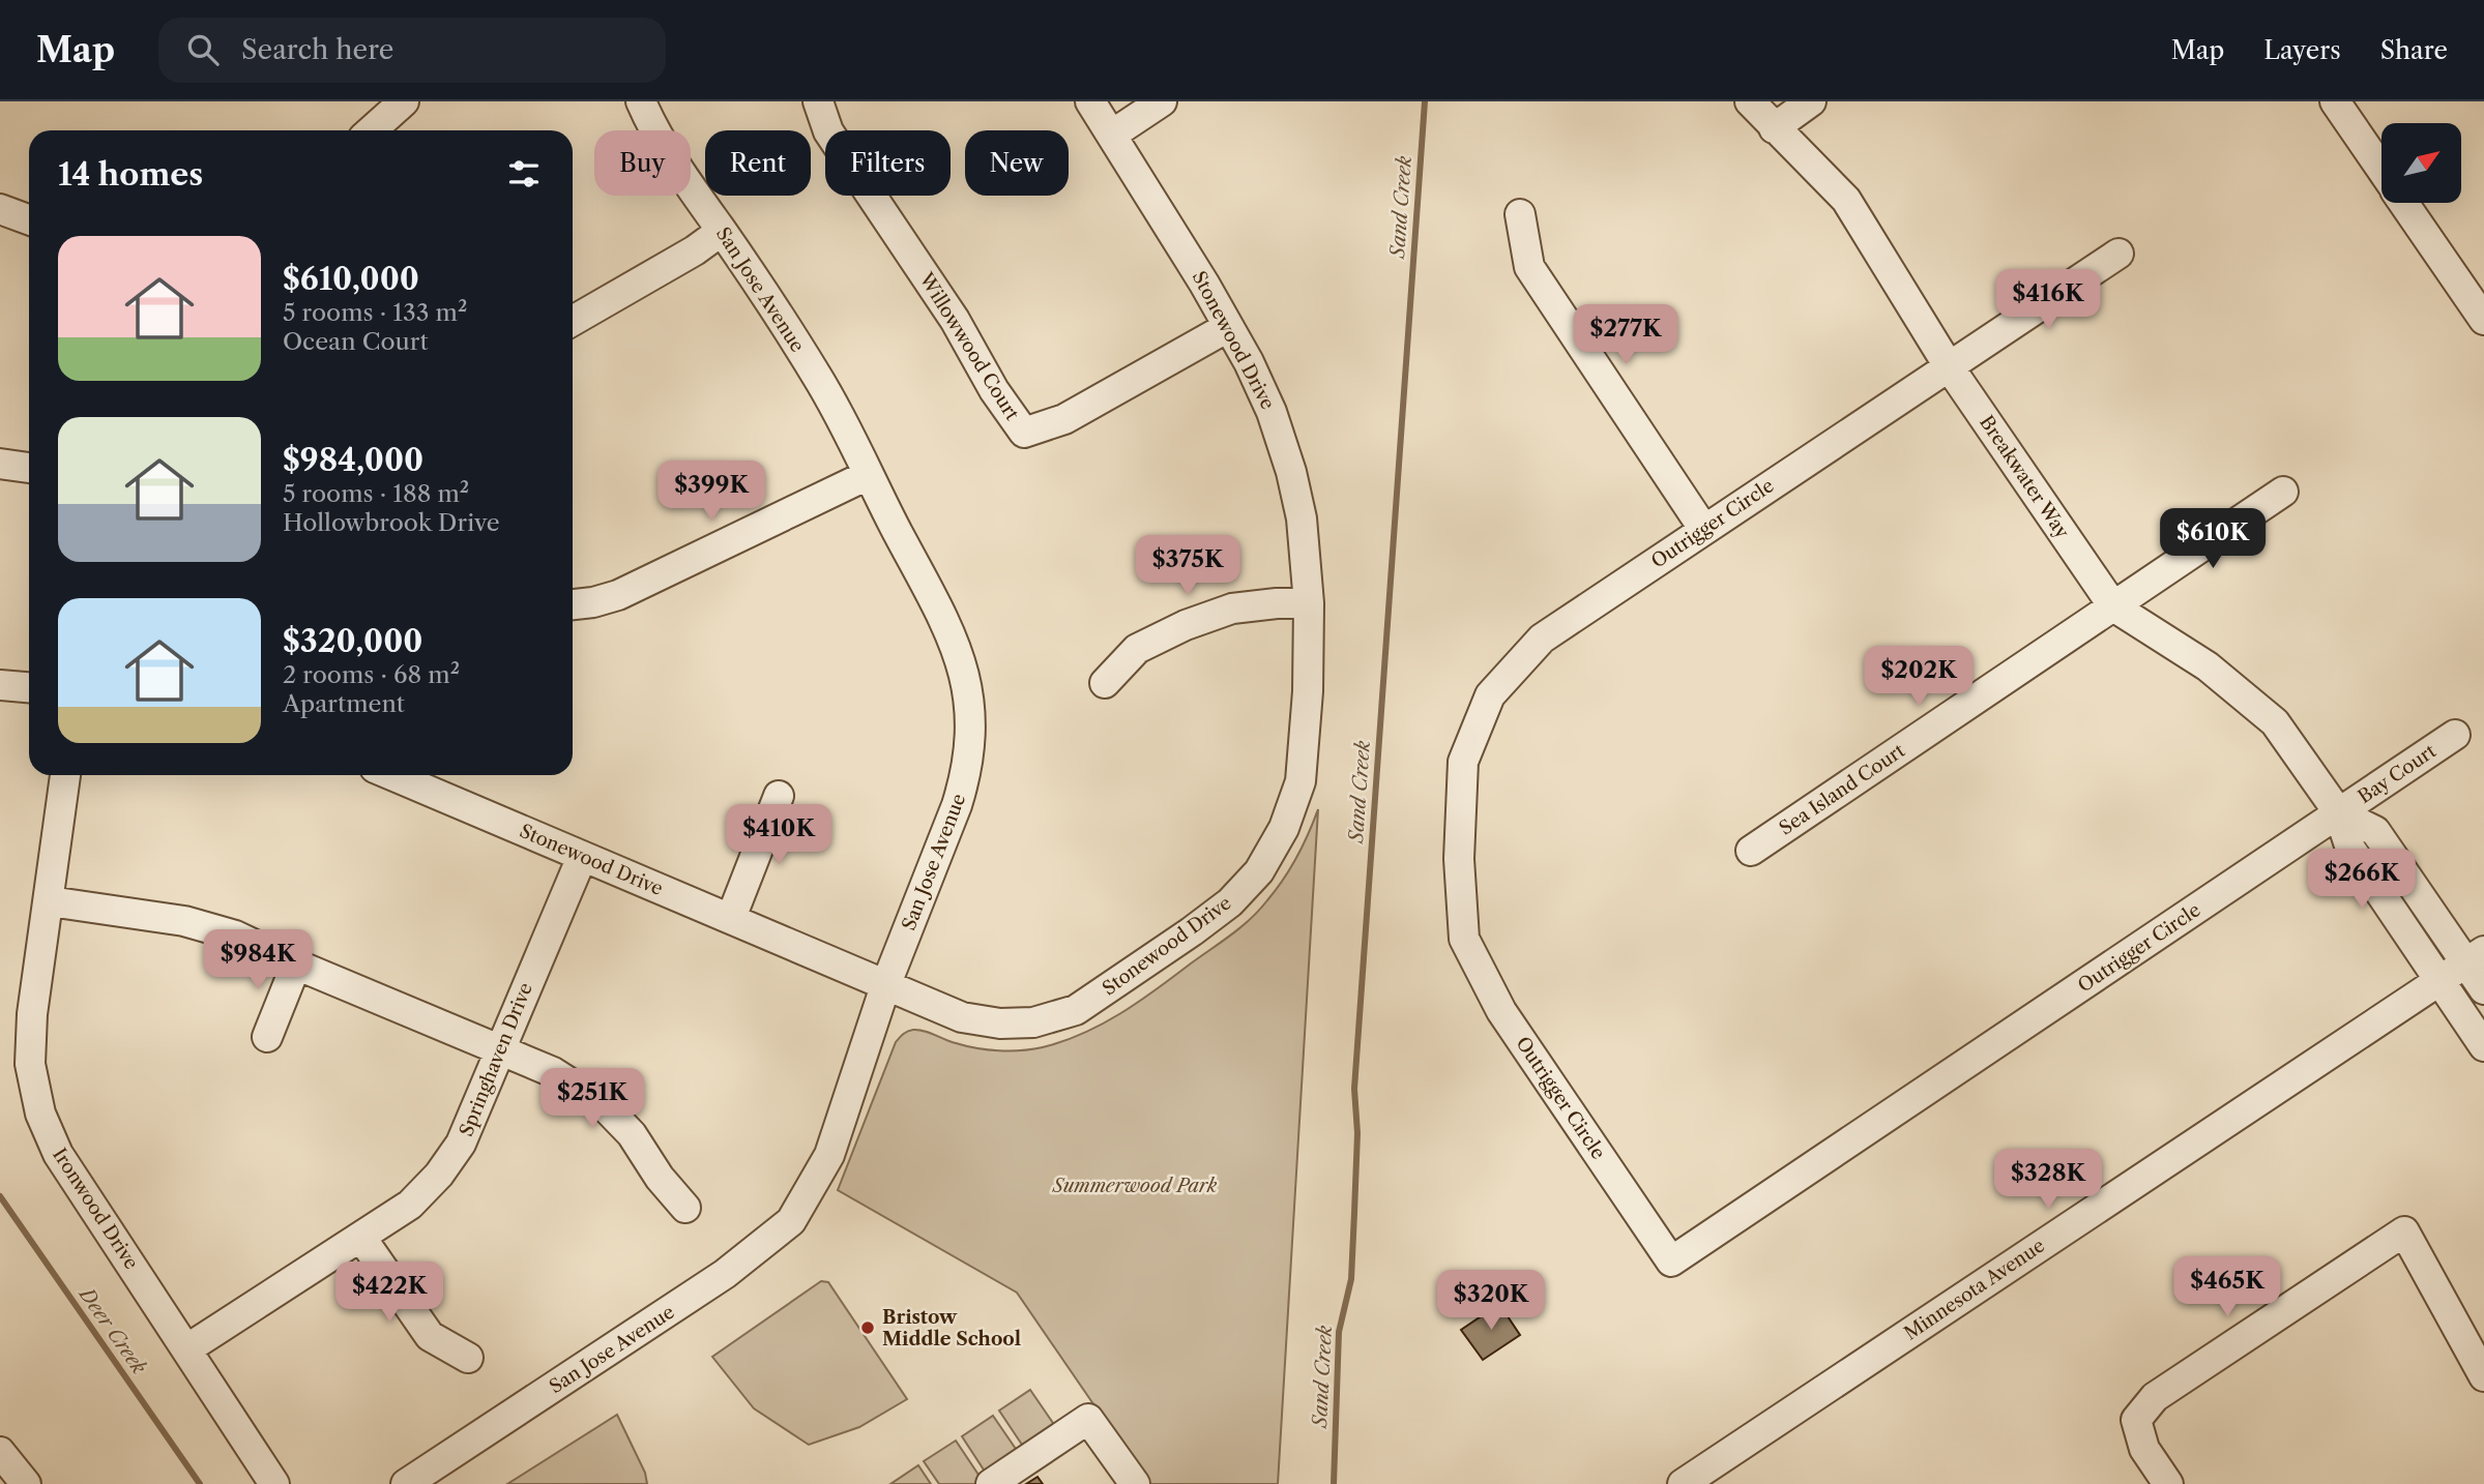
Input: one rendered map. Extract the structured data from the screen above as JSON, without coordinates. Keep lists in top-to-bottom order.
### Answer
{
  "streets": {
    "street": [
      "San Jose Avenue",
      "Stonewood Drive",
      "Willowwood Court",
      "Breakwater Way",
      "Outrigger Circle",
      "Bay Court",
      "Sea Island Court",
      "Springhaven Drive",
      "Ironwood Drive",
      "Minnesota Avenue"
    ]
  },
  "crossings": [
    ["San Jose Avenue", "Stonewood Drive"],
    ["Stonewood Drive", "Willowwood Court"],
    ["Stonewood Drive", "Springhaven Drive"],
    ["Breakwater Way", "Outrigger Circle"],
    ["Breakwater Way", "Bay Court"],
    ["Breakwater Way", "Sea Island Court"],
    ["Breakwater Way", "Minnesota Avenue"],
    ["Outrigger Circle", "Bay Court"],
    ["Springhaven Drive", "Ironwood Drive"]
  ],
  "water": ["Sand Creek", "Deer Creek"],
  "parks": ["Summerwood Park"],
  "places": ["Bristow Middle School"],
  "north": "top right",
  "page": {
    "header": "Map",
    "search": "Search here",
    "nav": ["Map", "Layers", "Share"],
    "chip": [
      "Buy",
      "Rent",
      "Filters",
      "New"
    ],
    "heading": "14 homes",
    "list": [
      {
        "name": "$610,000",
        "note": "5 rooms · 133 m² · Ocean Court"
      },
      {
        "name": "$984,000",
        "note": "5 rooms · 188 m² · Hollowbrook Drive"
      },
      {
        "name": "$320,000",
        "note": "2 rooms · 68 m² · Apartment"
      }
    ],
    "price": [
      "$416K",
      "$277K",
      "$399K",
      "$610K",
      "$375K",
      "$202K",
      "$410K",
      "$266K",
      "$984K",
      "$251K",
      "$328K",
      "$465K",
      "$422K",
      "$320K"
    ]
  }
}
